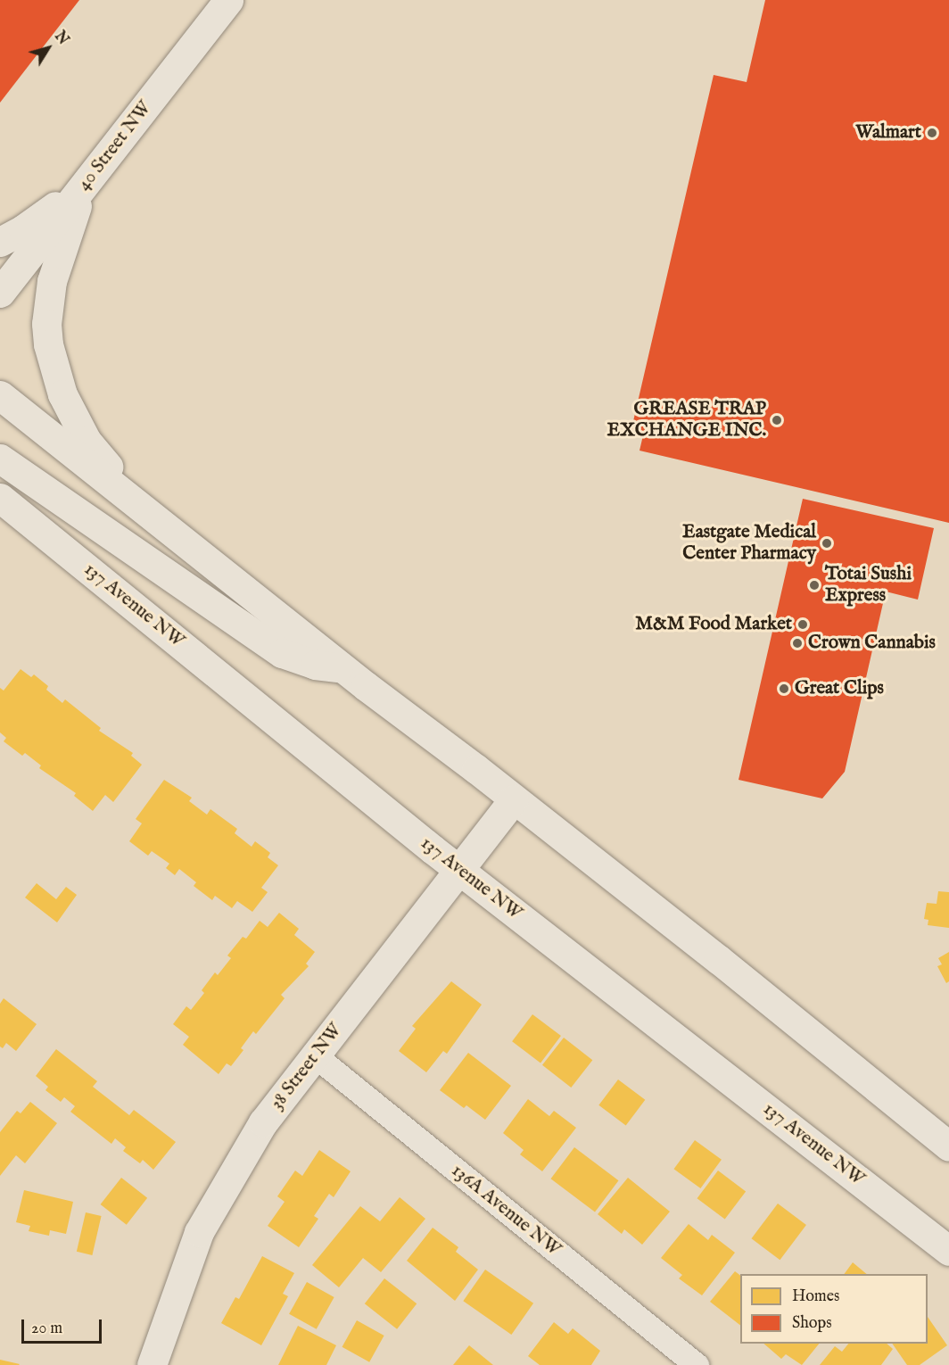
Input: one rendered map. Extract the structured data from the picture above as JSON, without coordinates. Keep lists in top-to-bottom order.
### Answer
{
  "streets": {
    "main road": ["40 Street NW", "137 Avenue NW", "38 Street NW"],
    "street": ["136A Avenue NW"]
  },
  "crossings": [
    ["137 Avenue NW", "38 Street NW"],
    ["38 Street NW", "136A Avenue NW"]
  ],
  "places": [
    "Walmart",
    "GREASE TRAP EXCHANGE INC.",
    "Eastgate Medical Center Pharmacy",
    "Totai Sushi Express",
    "M&M Food Market",
    "Crown Cannabis",
    "Great Clips"
  ],
  "legend": ["Homes", "Shops"],
  "scale_bar": "20 m",
  "north": "top right"
}
